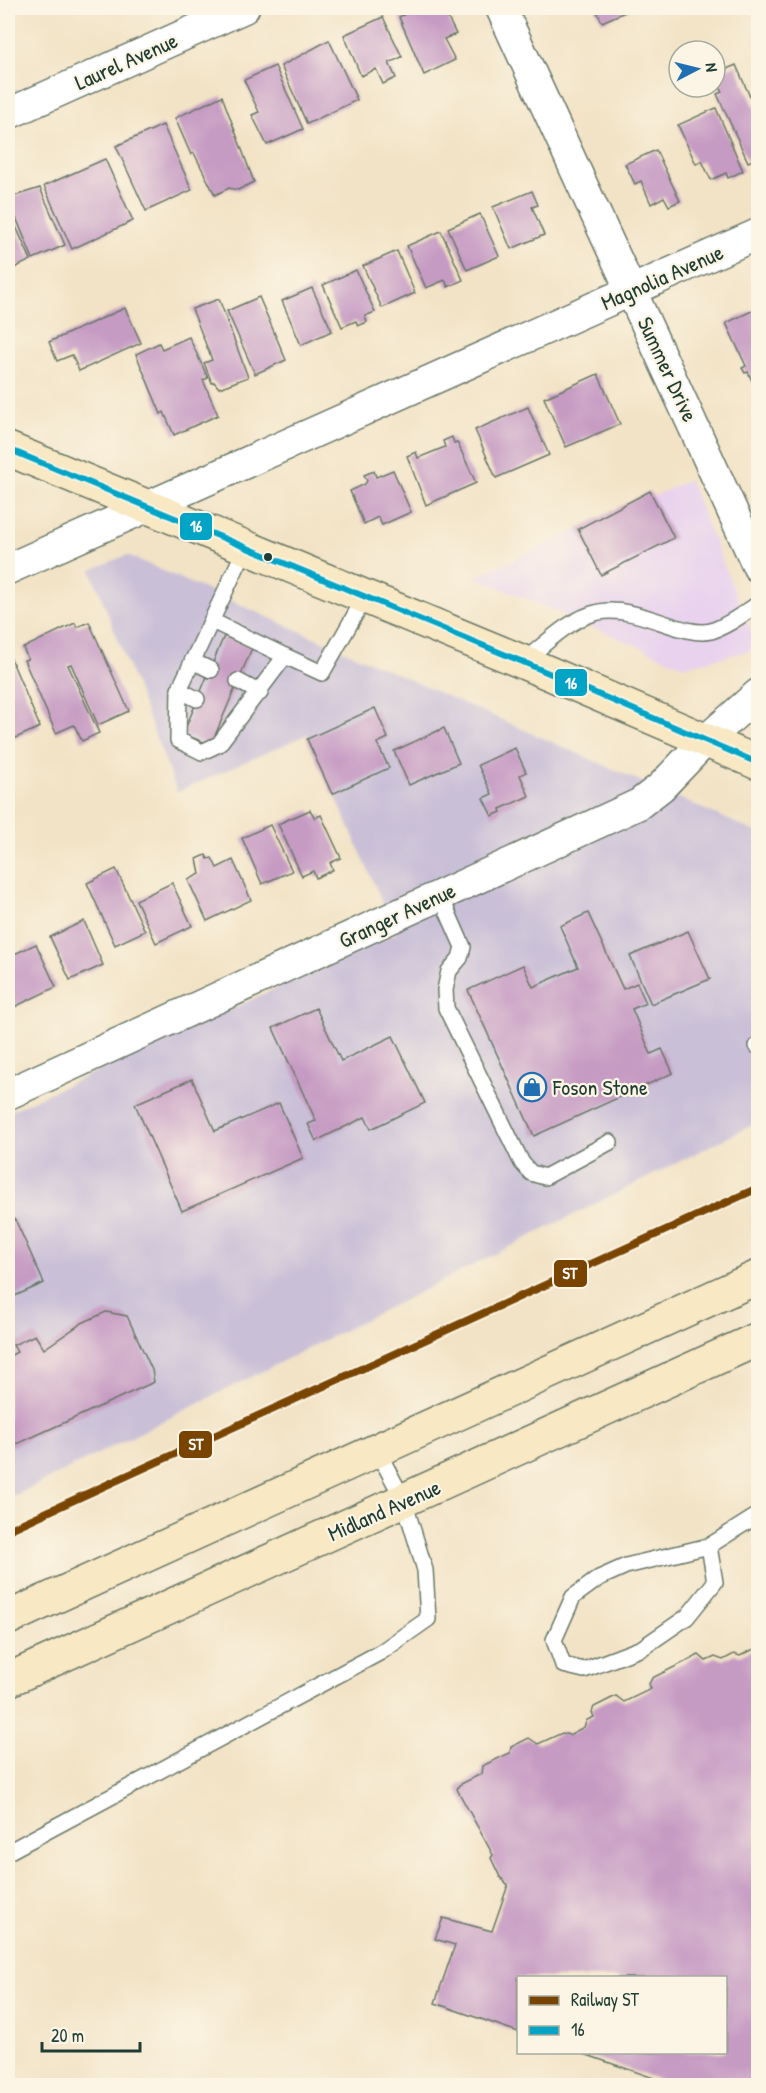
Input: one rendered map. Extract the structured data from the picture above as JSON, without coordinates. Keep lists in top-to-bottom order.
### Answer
{
  "streets": {
    "main road": ["Midland Avenue"],
    "street": [
      "Laurel Avenue",
      "Magnolia Avenue",
      "Summer Drive",
      "Granger Avenue"
    ]
  },
  "crossings": [
    ["Magnolia Avenue", "Summer Drive"]
  ],
  "places": {
    "shop": ["Foson Stone"]
  },
  "lines": ["transit line 16", "rail line ST"],
  "legend": ["Railway ST", "16"],
  "scale_bar": "20 m",
  "north": "right"
}
